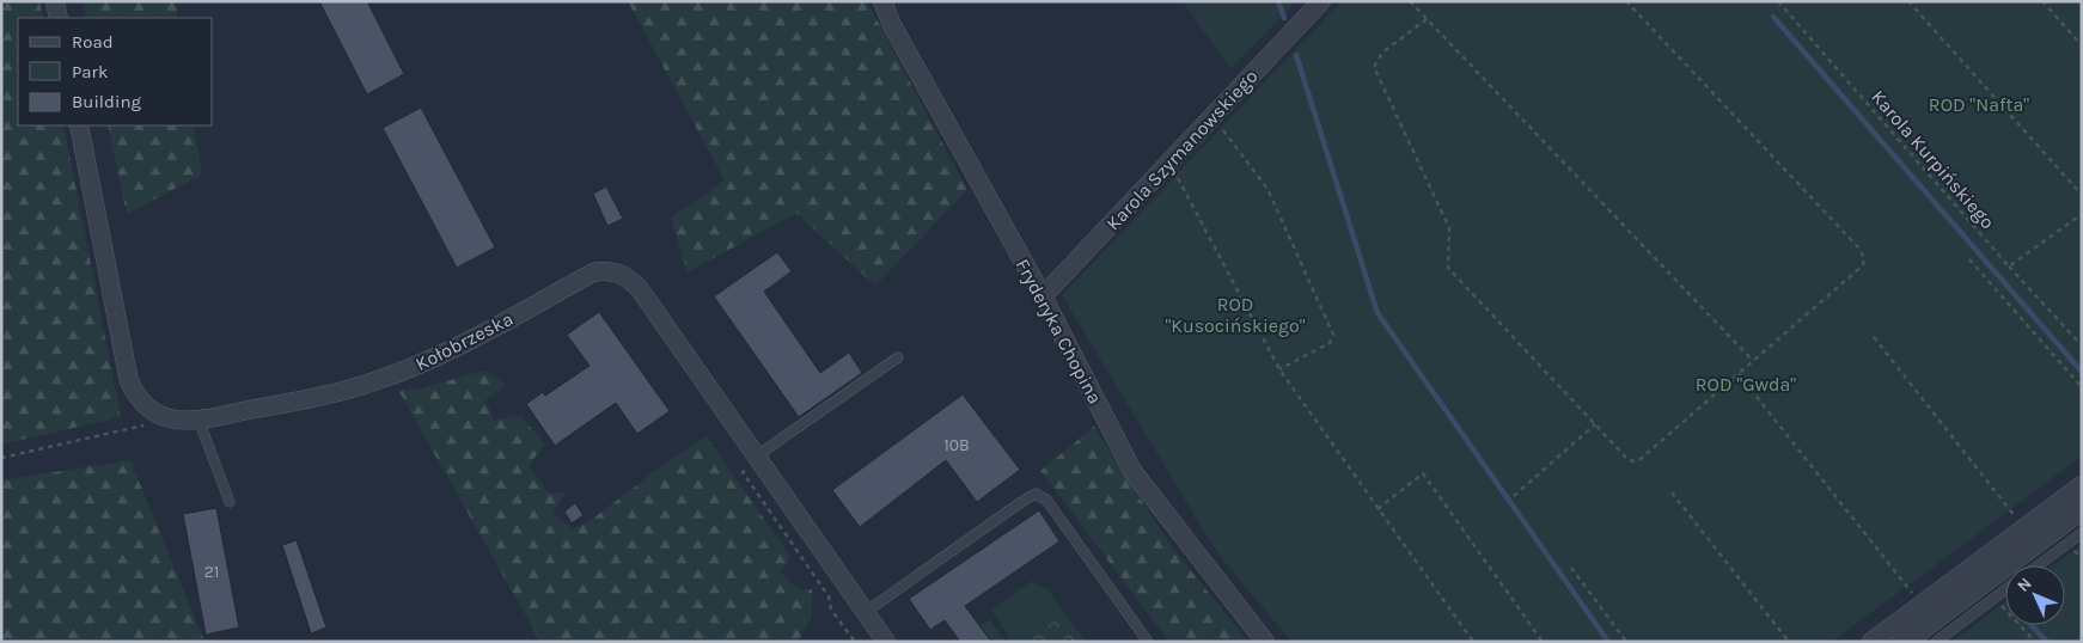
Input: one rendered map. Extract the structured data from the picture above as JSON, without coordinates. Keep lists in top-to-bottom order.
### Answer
{
  "streets": {
    "street": ["Karola Szymanowskiego", "Fryderyka Chopina", "Kołobrzeska"],
    "path": ["Karola Kurpińskiego"]
  },
  "crossings": [
    ["Karola Szymanowskiego", "Fryderyka Chopina"]
  ],
  "parks": ["ROD \"Nafta\"", "ROD \"Kusocińskiego\"", "ROD \"Gwda\""],
  "house_numbers": ["10B", "21"],
  "legend": ["Road", "Park", "Building"],
  "north": "top left"
}
